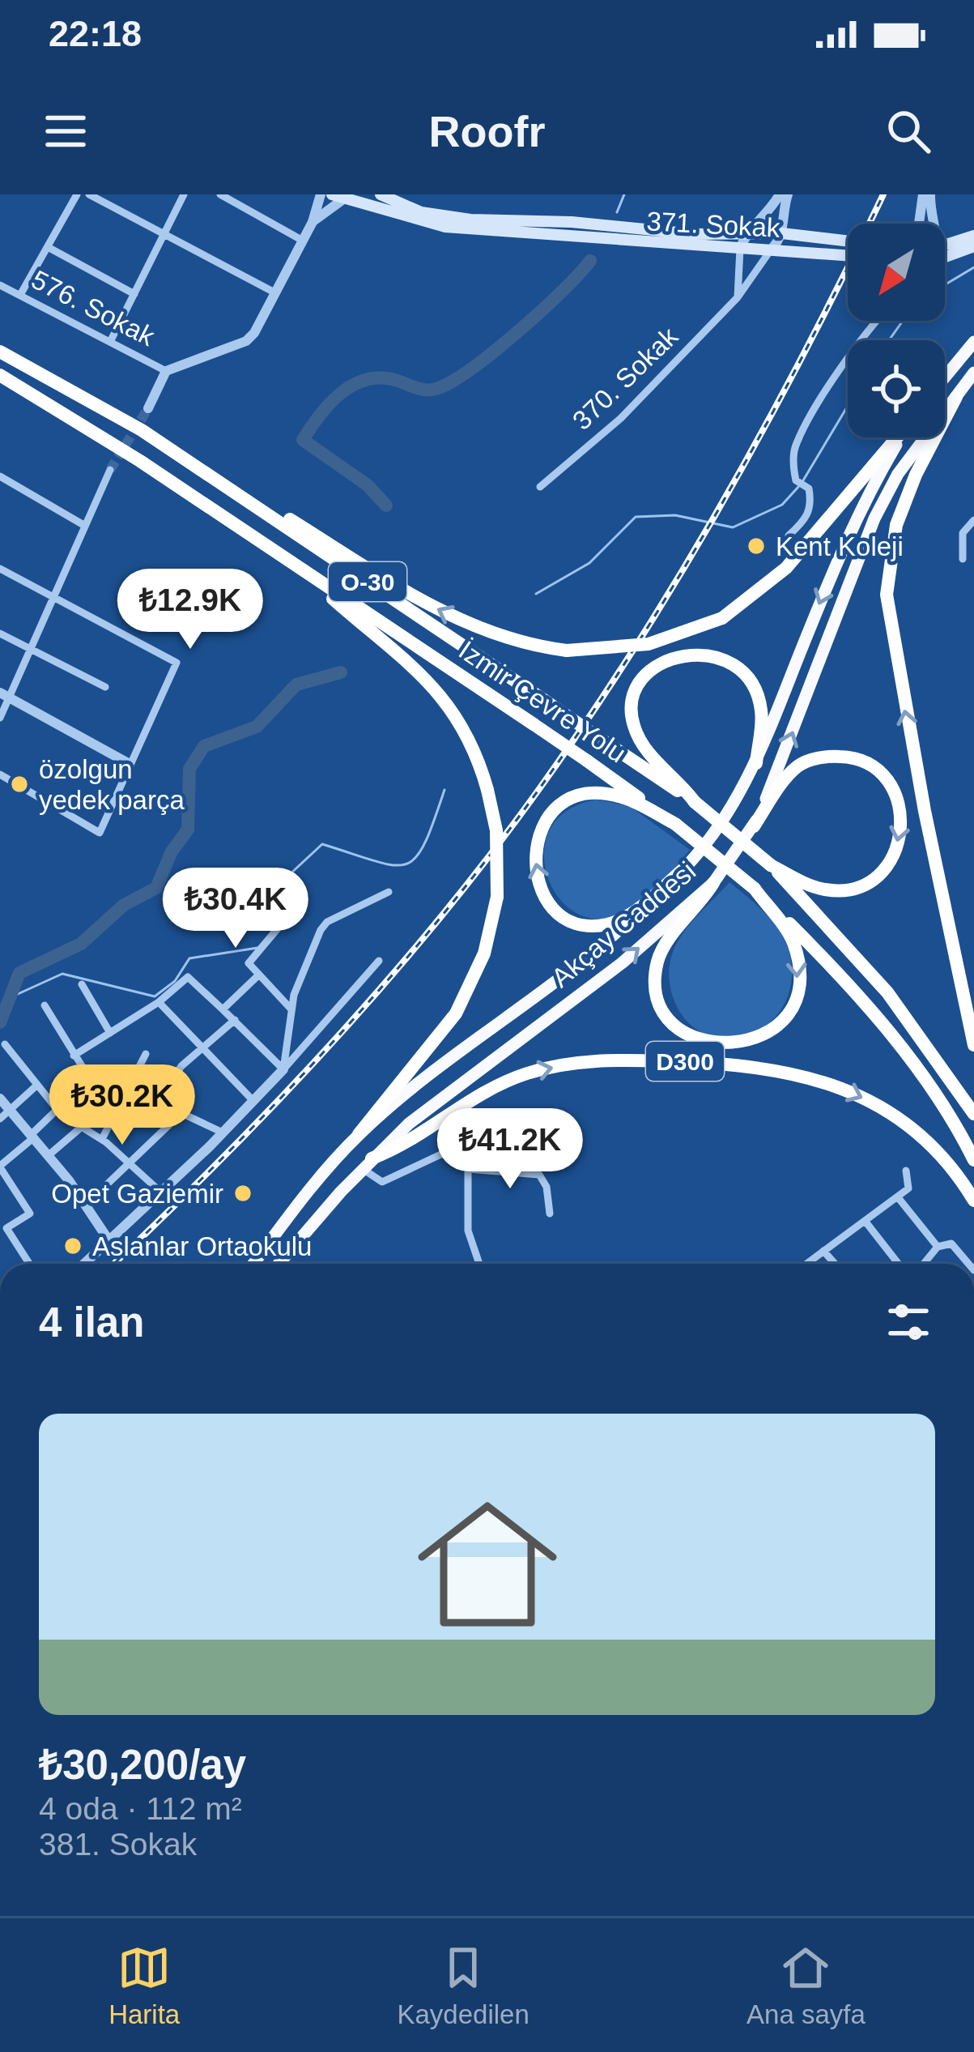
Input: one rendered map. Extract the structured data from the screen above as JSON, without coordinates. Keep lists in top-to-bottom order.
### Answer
{
  "streets": {
    "highway": [
      "O-30",
      "İzmir Çevre Yolu",
      "Akçay Caddesi",
      "D300"
    ],
    "main road": ["371. Sokak"],
    "street": ["576. Sokak", "370. Sokak"]
  },
  "crossings": [
    ["371. Sokak", "370. Sokak"],
    ["Akçay Caddesi", "D300"]
  ],
  "places": [
    "Kent Koleji",
    "özolgun yedek parça",
    "Opet Gaziemir",
    "Aslanlar Ortaokulu"
  ],
  "north": "bottom left",
  "page": {
    "status": "22:18",
    "header": "Roofr",
    "price": [
      "₺12.9K",
      "₺30.4K",
      "₺30.2K",
      "₺41.2K"
    ],
    "heading": "4 ilan",
    "list": [
      {
        "name": "₺30,200/ay",
        "note": "4 oda · 112 m² · 381. Sokak"
      }
    ],
    "tabs": ["Harita", "Kaydedilen", "Ana sayfa"]
  }
}
